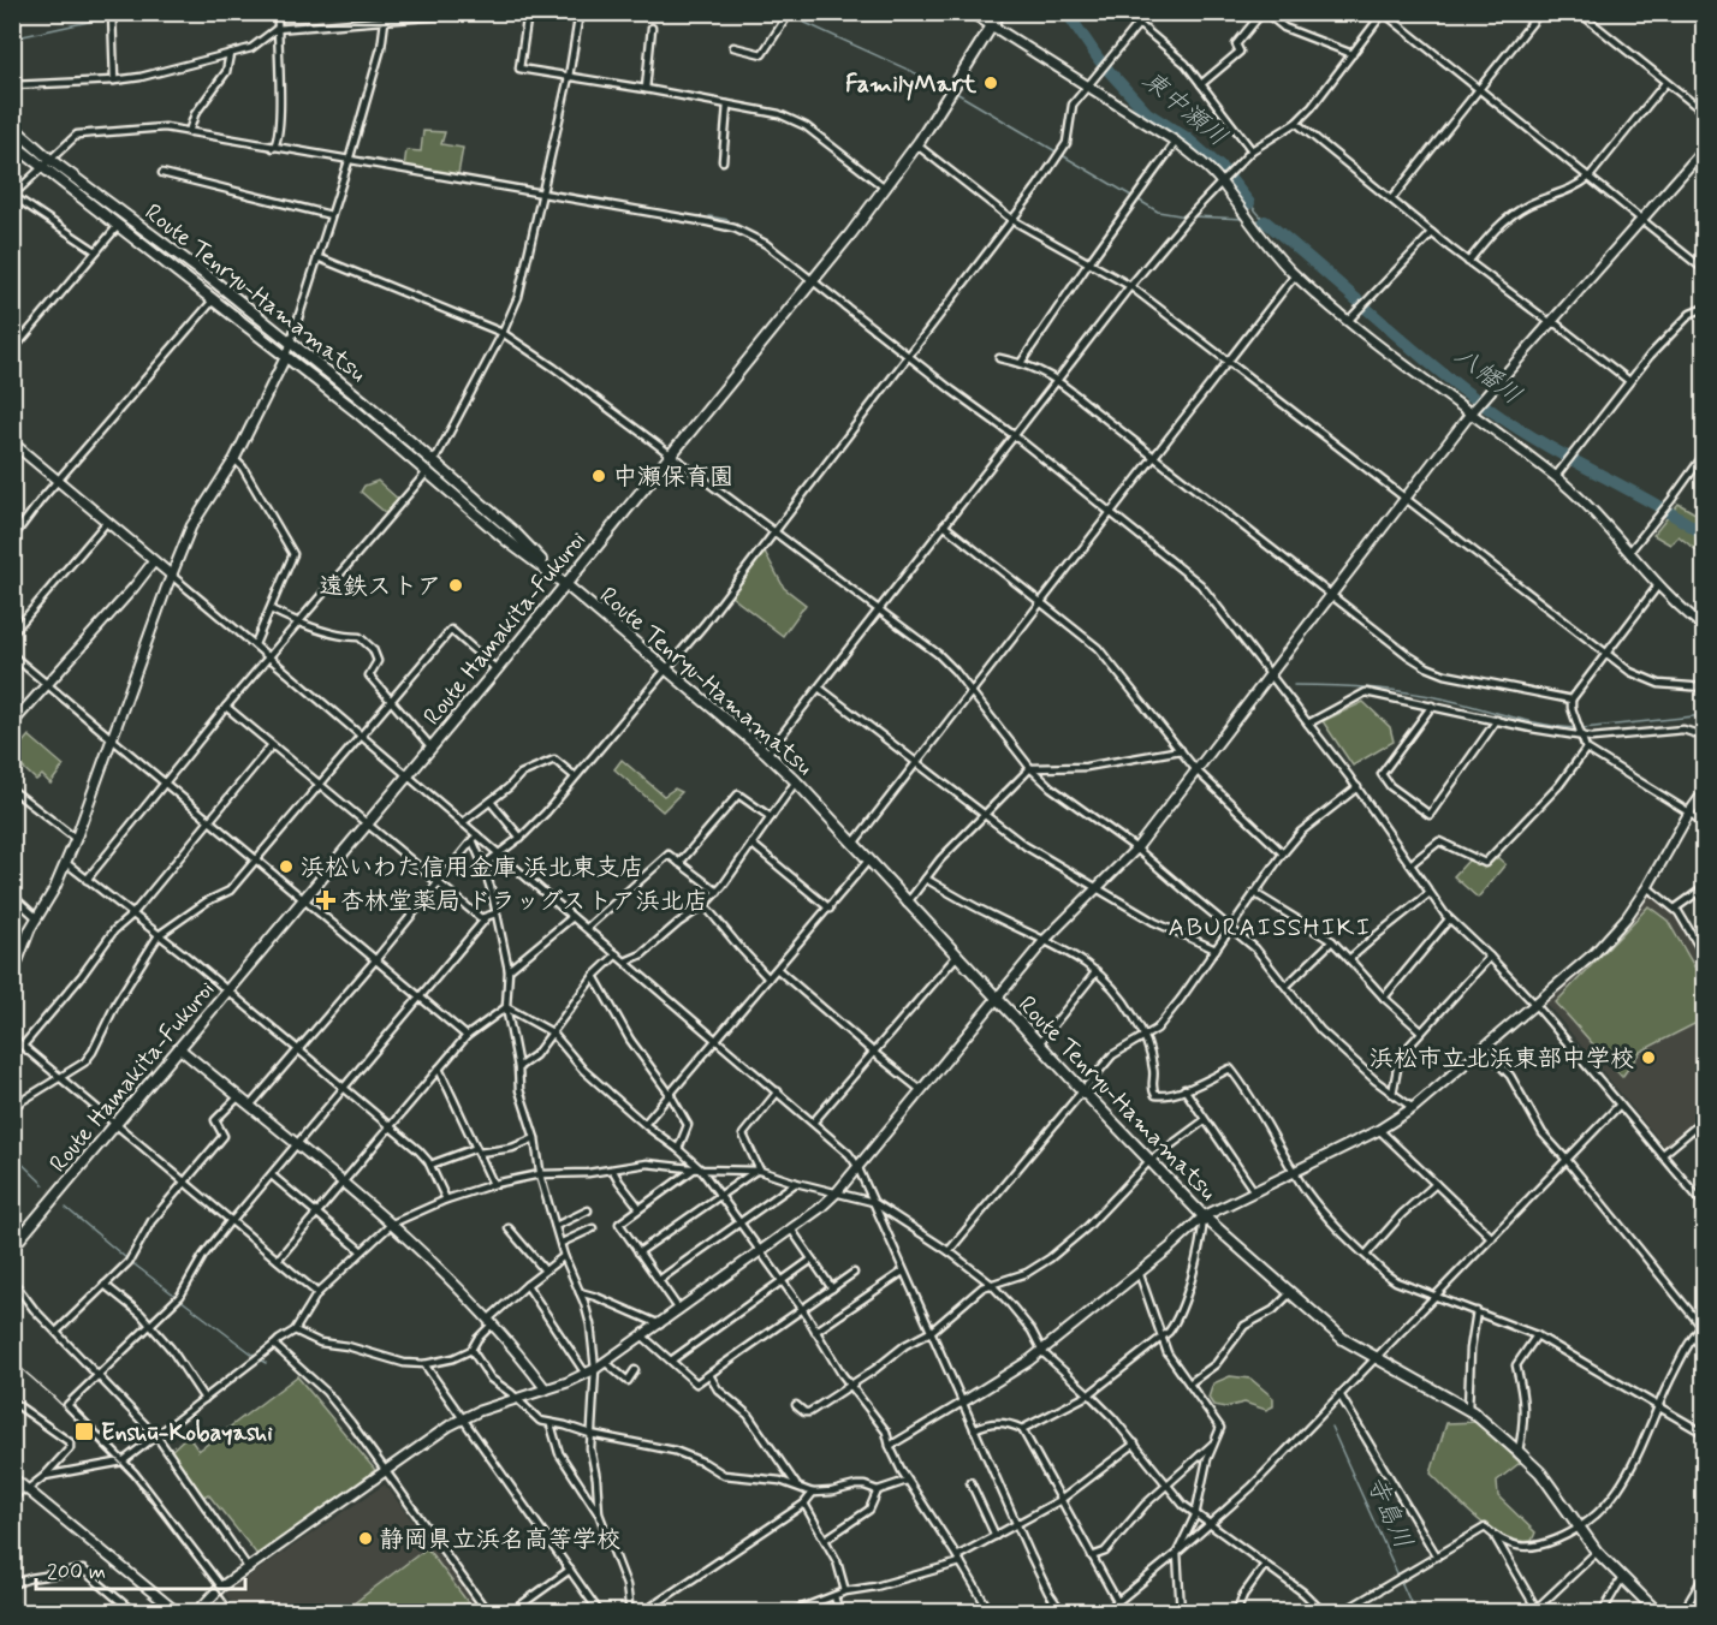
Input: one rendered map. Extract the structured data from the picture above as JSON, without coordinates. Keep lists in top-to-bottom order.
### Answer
{
  "streets": {
    "main road": ["Route Tenryu-Hamamatsu", "Route Hamakita-Fukuroi"]
  },
  "crossings": [
    ["Route Tenryu-Hamamatsu", "Route Hamakita-Fukuroi"]
  ],
  "districts": ["ABURAISSHIKI"],
  "water": ["東中瀬川", "八幡川", "寺島川"],
  "places": {
    "other": [
      "FamilyMart",
      "中瀬保育園",
      "遠鉄ストア",
      "浜松いわた信用金庫 浜北東支店",
      "浜松市立北浜東部中学校",
      "静岡県立浜名高等学校"
    ],
    "health": ["杏林堂薬局 ドラッグストア浜北店"],
    "transit": ["Enshū-Kobayashi"]
  },
  "scale_bar": "200 m"
}
